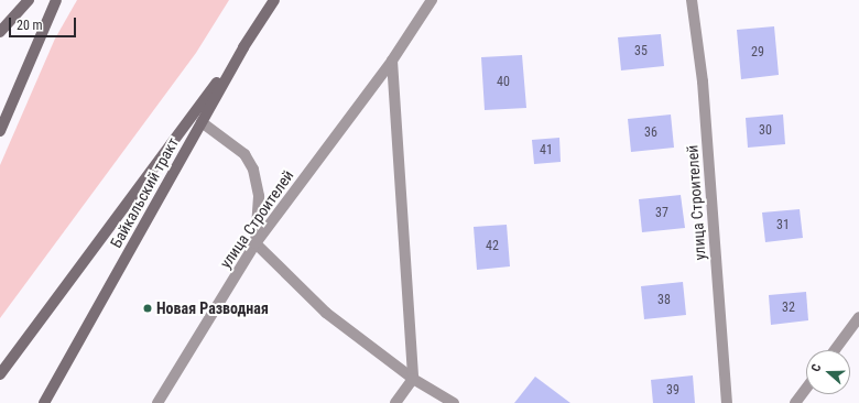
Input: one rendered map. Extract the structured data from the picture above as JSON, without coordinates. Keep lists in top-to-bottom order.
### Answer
{
  "streets": {
    "main road": ["Байкальский тракт"],
    "street": ["улица Строителей"]
  },
  "places": ["Новая Разводная"],
  "house_numbers": [
    "35",
    "29",
    "40",
    "30",
    "36",
    "41",
    "37",
    "31",
    "42",
    "38",
    "32",
    "39"
  ],
  "scale_bar": "20 m",
  "north": "left"
}
